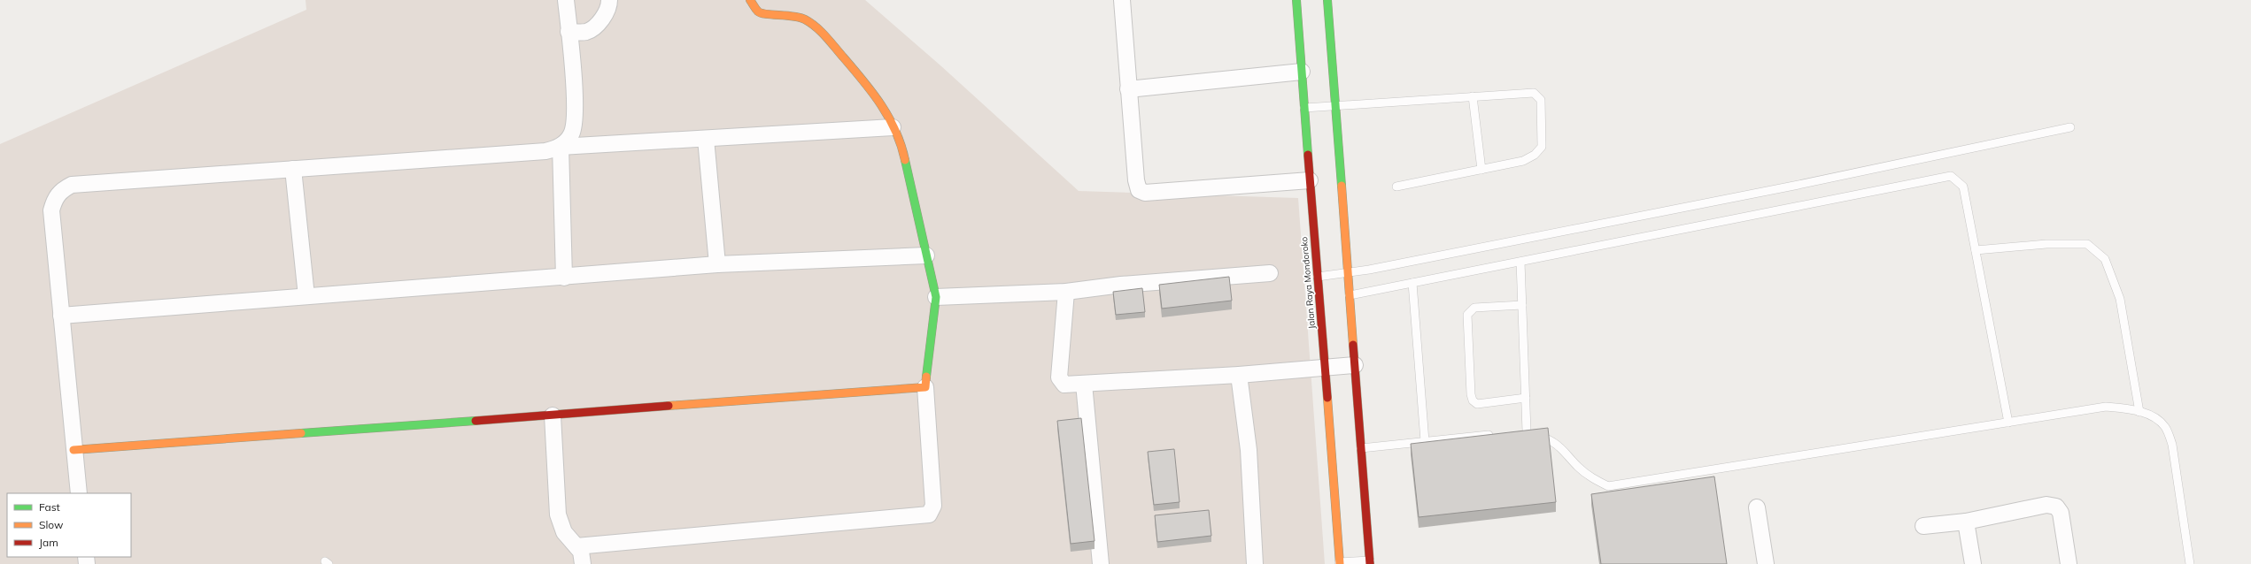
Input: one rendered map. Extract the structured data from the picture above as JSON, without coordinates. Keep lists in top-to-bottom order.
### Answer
{
  "streets": {
    "main road": ["Jalan Raya Mondoroko"]
  },
  "legend": ["Fast", "Slow", "Jam"]
}
